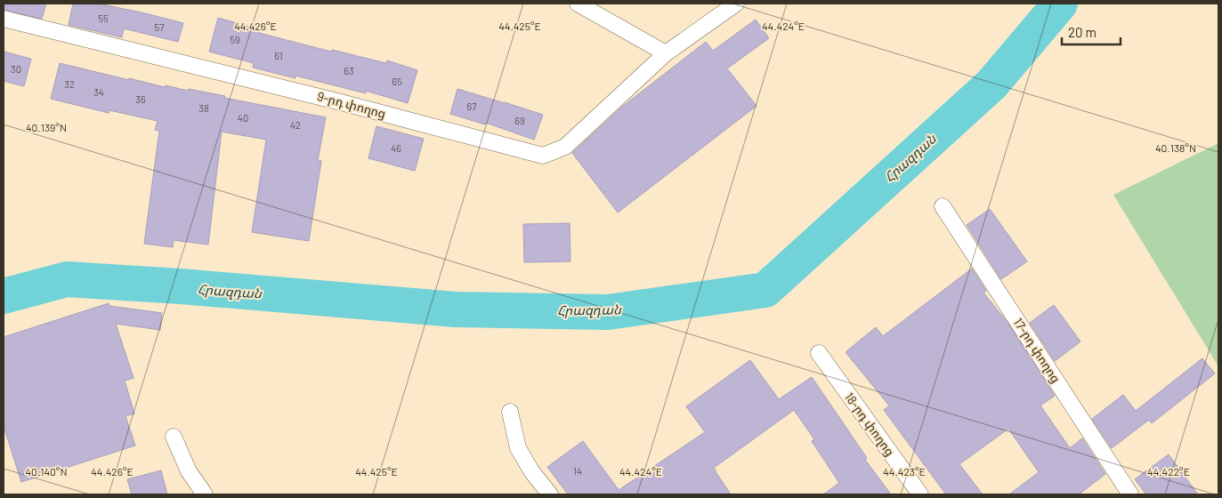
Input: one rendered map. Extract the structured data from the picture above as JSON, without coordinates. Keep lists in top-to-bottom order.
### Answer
{
  "streets": {
    "street": ["9-րդ փողոց", "17-րդ փողոց", "18-րդ փողոց"]
  },
  "water": ["Հրազդան"],
  "house_numbers": [
    "55",
    "57",
    "59",
    "61",
    "30",
    "63",
    "65",
    "32",
    "34",
    "36",
    "67",
    "38",
    "40",
    "69",
    "42",
    "46",
    "14"
  ],
  "scale_bar": "20 m",
  "coordinates": [
    "44.426°E",
    "44.425°E",
    "44.424°E",
    "40.139°N",
    "40.138°N",
    "44.423°E",
    "44.422°E",
    "40.140°N"
  ]
}
